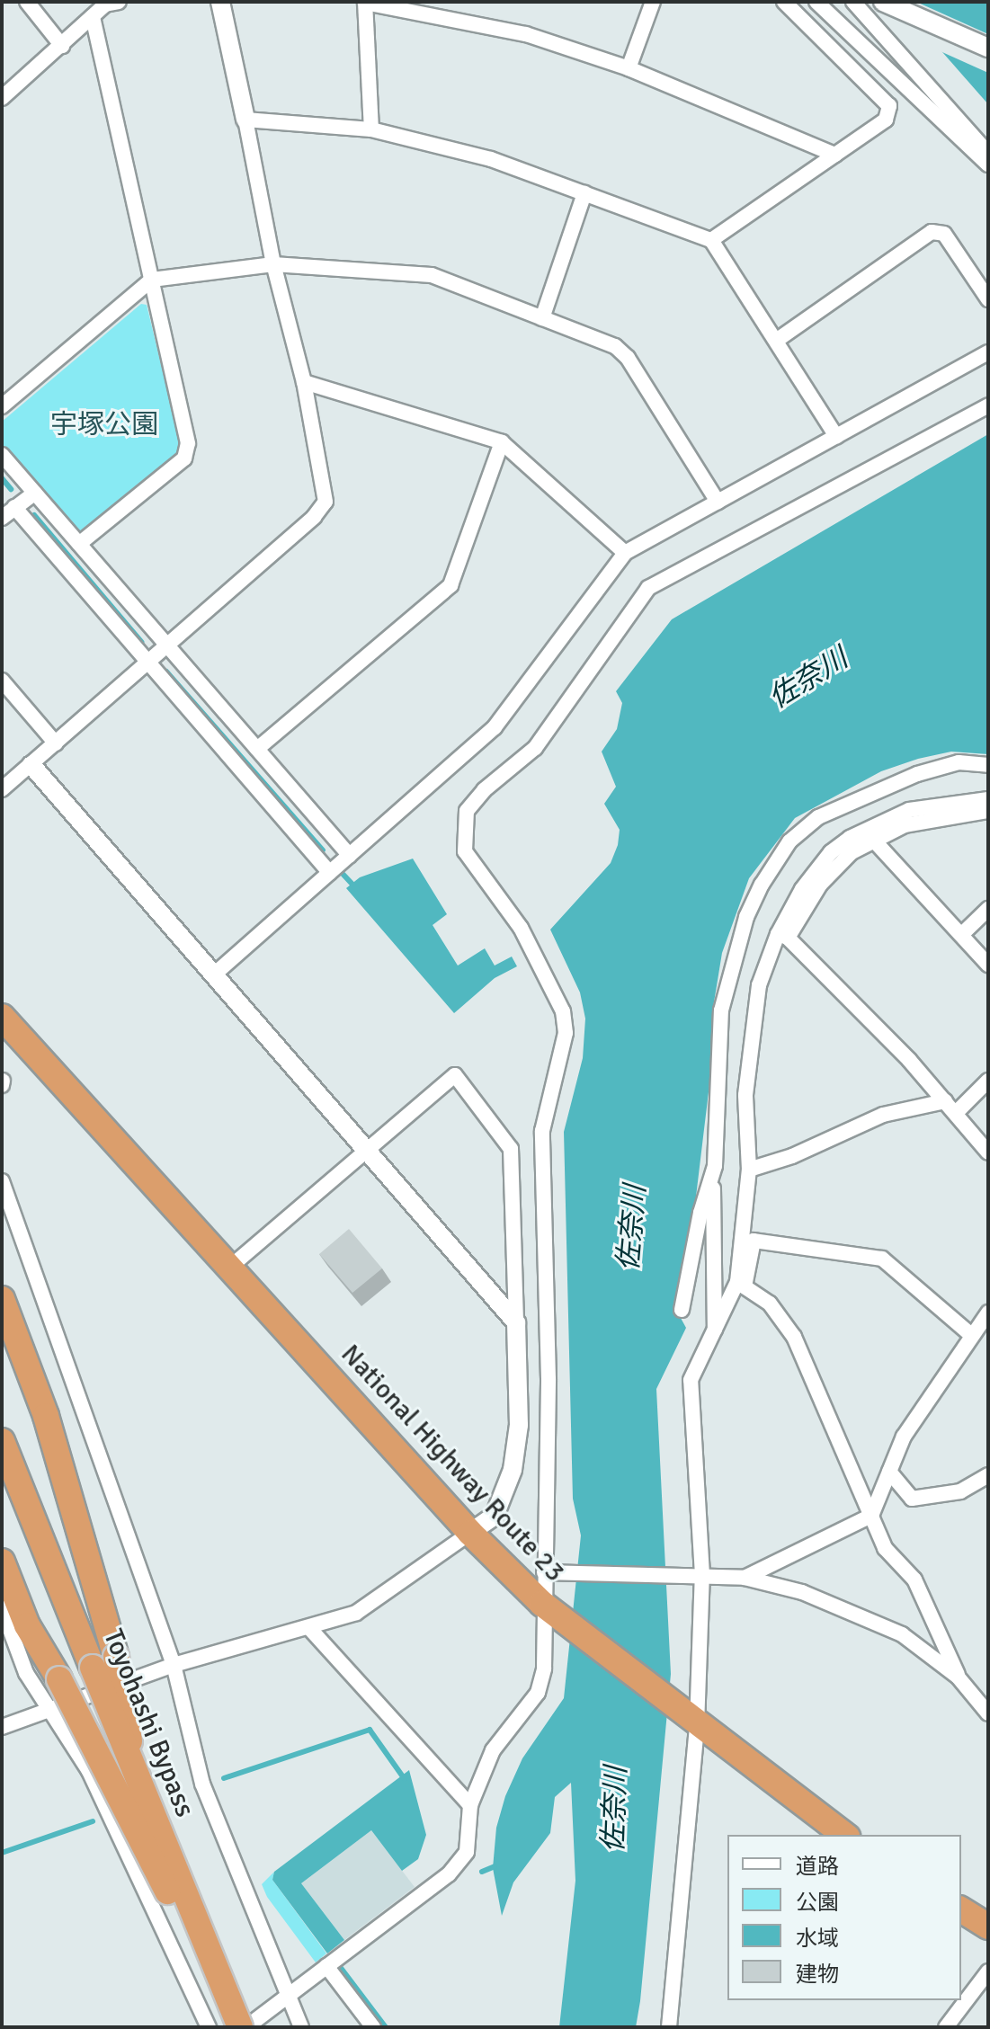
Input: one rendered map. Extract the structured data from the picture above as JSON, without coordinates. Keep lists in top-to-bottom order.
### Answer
{
  "streets": {
    "highway": ["National Highway Route 23", "Toyohashi Bypass"]
  },
  "water": ["佐奈川"],
  "parks": ["宇塚公園"],
  "legend": [
    "道路",
    "公園",
    "水域",
    "建物"
  ]
}
